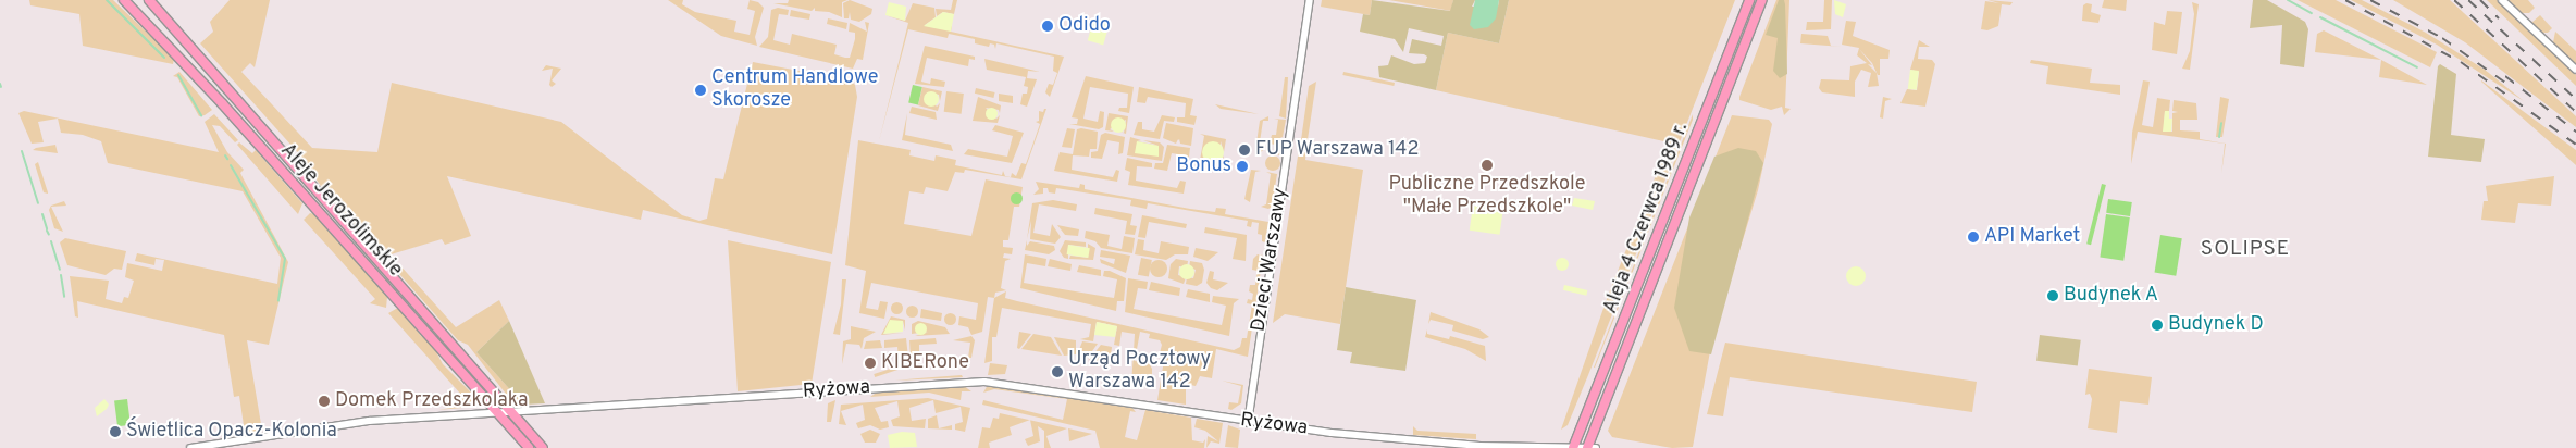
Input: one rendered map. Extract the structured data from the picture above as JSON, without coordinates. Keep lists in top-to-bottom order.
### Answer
{
  "streets": {
    "main road": ["Aleje Jerozolimskie", "Aleja 4 Czerwca 1989 r."],
    "street": ["Dzieci Warszawy", "Ryżowa"]
  },
  "crossings": [
    ["Aleje Jerozolimskie", "Ryżowa"],
    ["Aleja 4 Czerwca 1989 r.", "Ryżowa"],
    ["Dzieci Warszawy", "Ryżowa"]
  ],
  "districts": ["SOLIPSE"],
  "places": [
    "Odido",
    "Centrum Handlowe Skorosze",
    "FUP Warszawa 142",
    "Publiczne Przedszkole \"Małe Przedszkole\"",
    "Bonus",
    "API Market",
    "Budynek A",
    "Budynek D",
    "KIBERone",
    "Urząd Pocztowy Warszawa 142",
    "Domek Przedszkolaka",
    "Świetlica Opacz-Kolonia"
  ]
}
